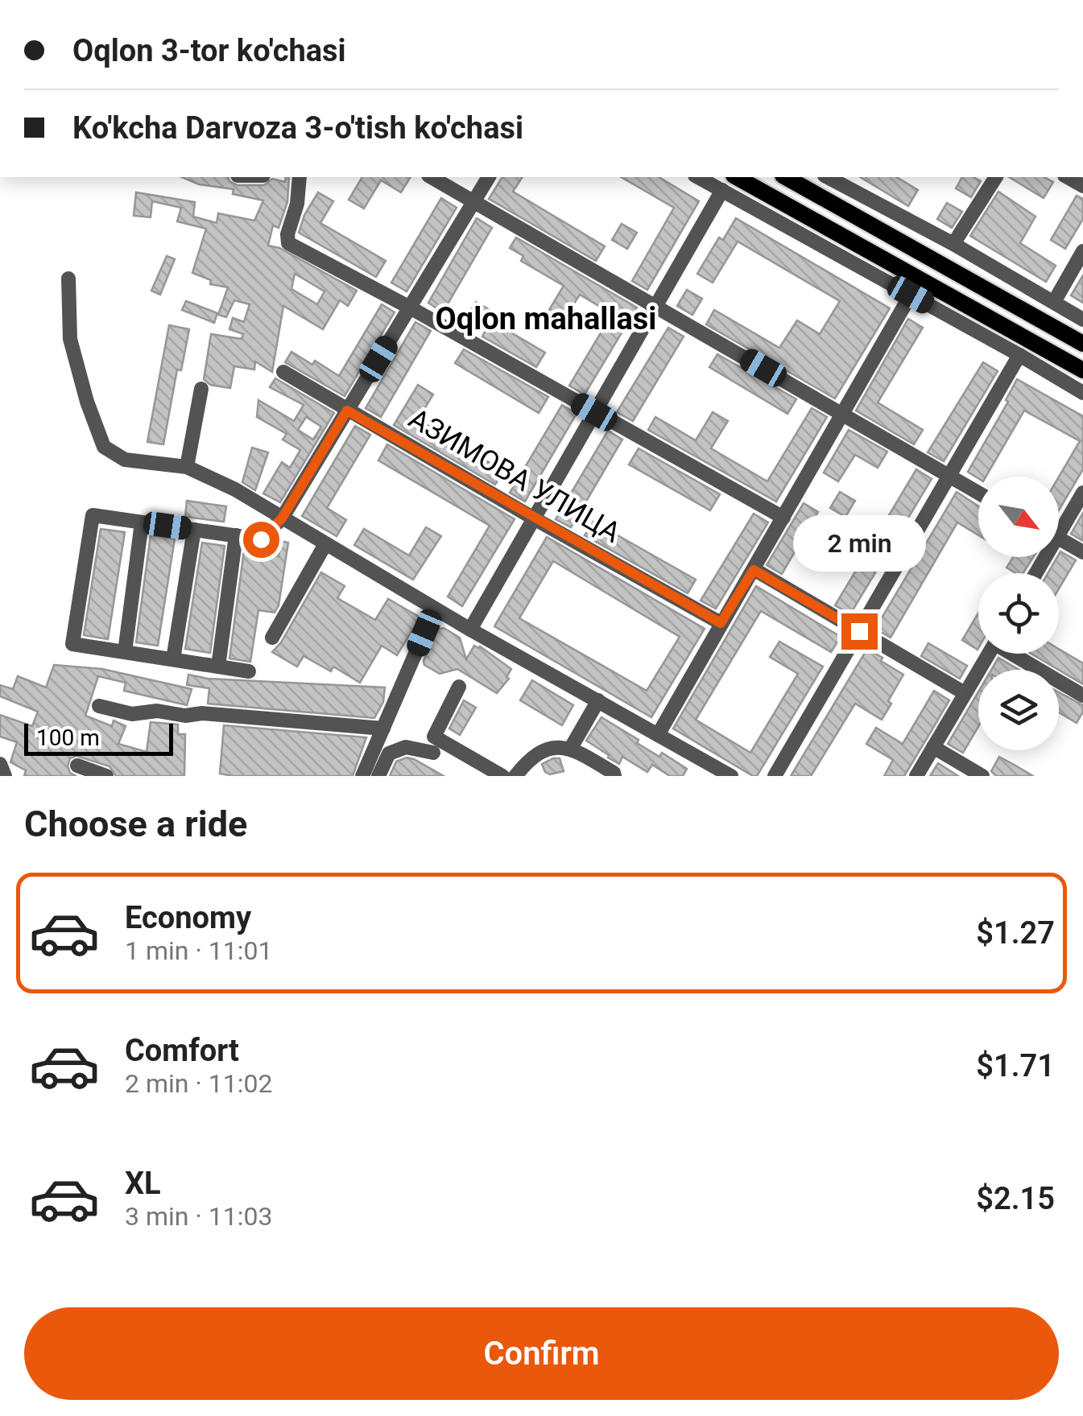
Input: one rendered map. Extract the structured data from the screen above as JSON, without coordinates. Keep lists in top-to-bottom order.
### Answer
{
  "streets": {
    "street": ["АЗИМОВА УЛИЦА"]
  },
  "districts": ["Oqlon mahallasi"],
  "scale_bar": "100 m",
  "north": "bottom right",
  "page": {
    "banner": ["Oqlon 3-tor ko'chasi", "Ko'kcha Darvoza 3-o'tish ko'chasi"],
    "bubble": "2 min",
    "scale": "100 m",
    "heading": "Choose a ride",
    "list": [
      {
        "name": "Economy",
        "note": "1 min · 11:01",
        "value": "$1.27"
      },
      {
        "name": "Comfort",
        "note": "2 min · 11:02",
        "value": "$1.71"
      },
      {
        "name": "XL",
        "note": "3 min · 11:03",
        "value": "$2.15"
      }
    ],
    "buttons": "Confirm"
  }
}
